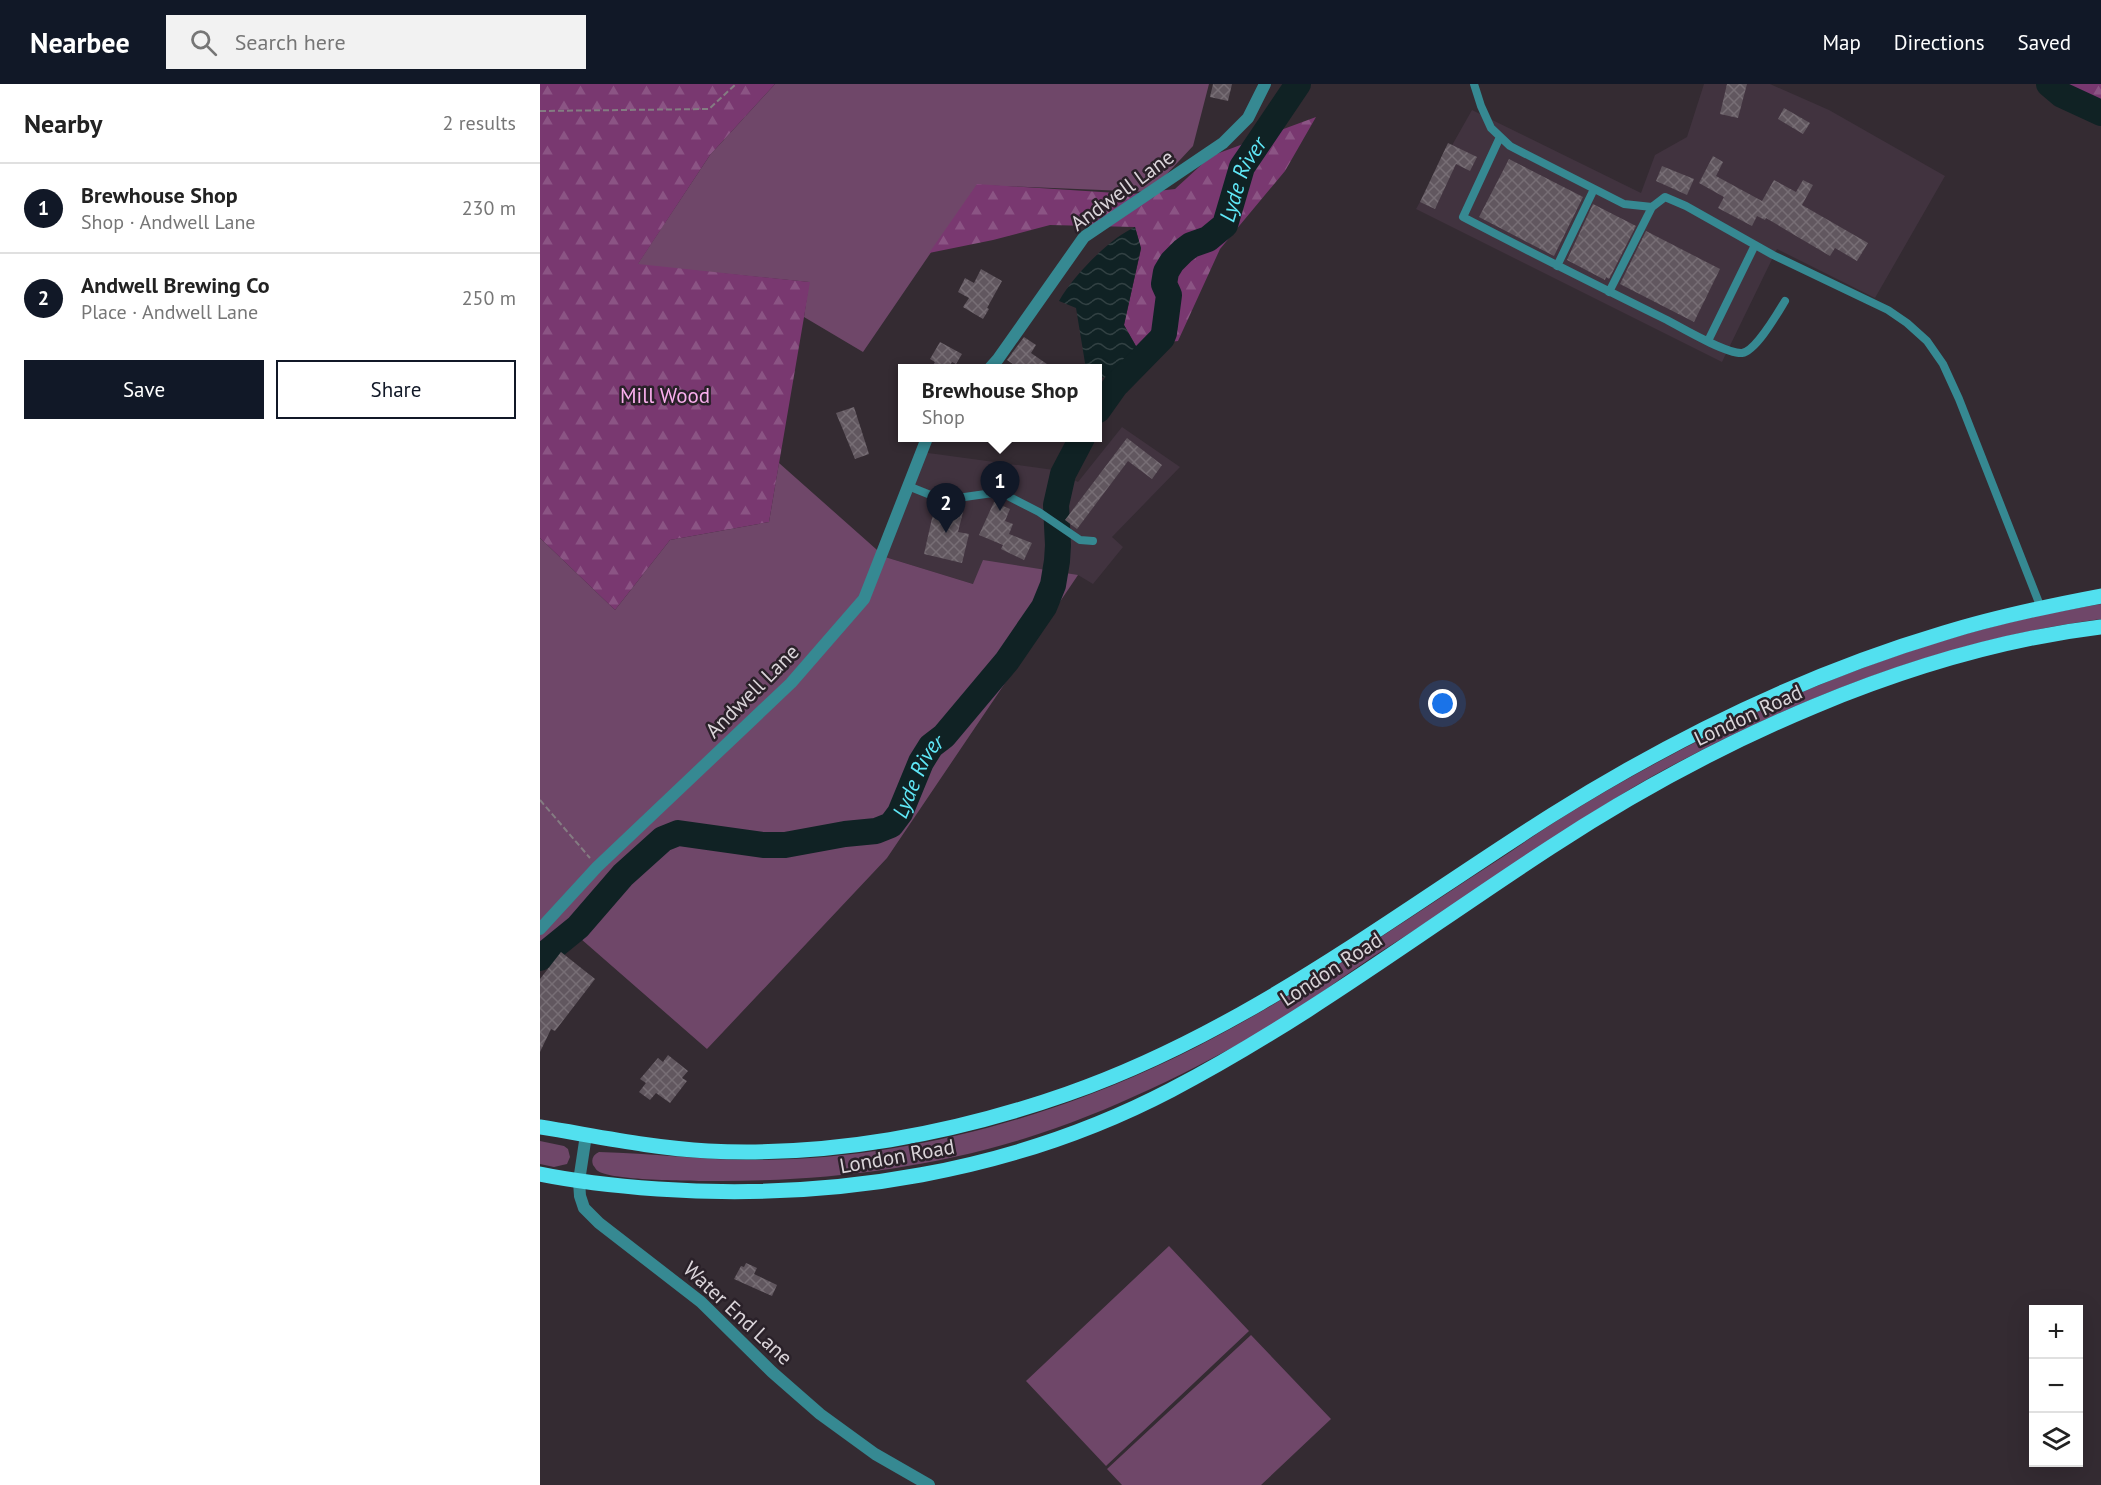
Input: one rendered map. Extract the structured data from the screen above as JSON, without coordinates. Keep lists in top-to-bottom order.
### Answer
{
  "streets": {
    "main road": ["London Road"],
    "street": ["Andwell Lane", "Water End Lane"]
  },
  "crossings": [
    ["London Road", "Water End Lane"]
  ],
  "water": ["Lyde River"],
  "parks": ["Mill Wood"],
  "page": {
    "header": "Nearbee",
    "search": "Search here",
    "nav": ["Map", "Directions", "Saved"],
    "heading": ["Nearby", "2 results"],
    "list": [
      {
        "mark": "1",
        "name": "Brewhouse Shop",
        "note": "Shop · Andwell Lane",
        "value": "230 m"
      },
      {
        "mark": "2",
        "name": "Andwell Brewing Co",
        "note": "Place · Andwell Lane",
        "value": "250 m"
      }
    ],
    "buttons": ["Save", "Share"],
    "popup": ["Brewhouse Shop", "Shop"],
    "pins": ["1", "2"],
    "map_buttons": ["+", "−"]
  }
}
